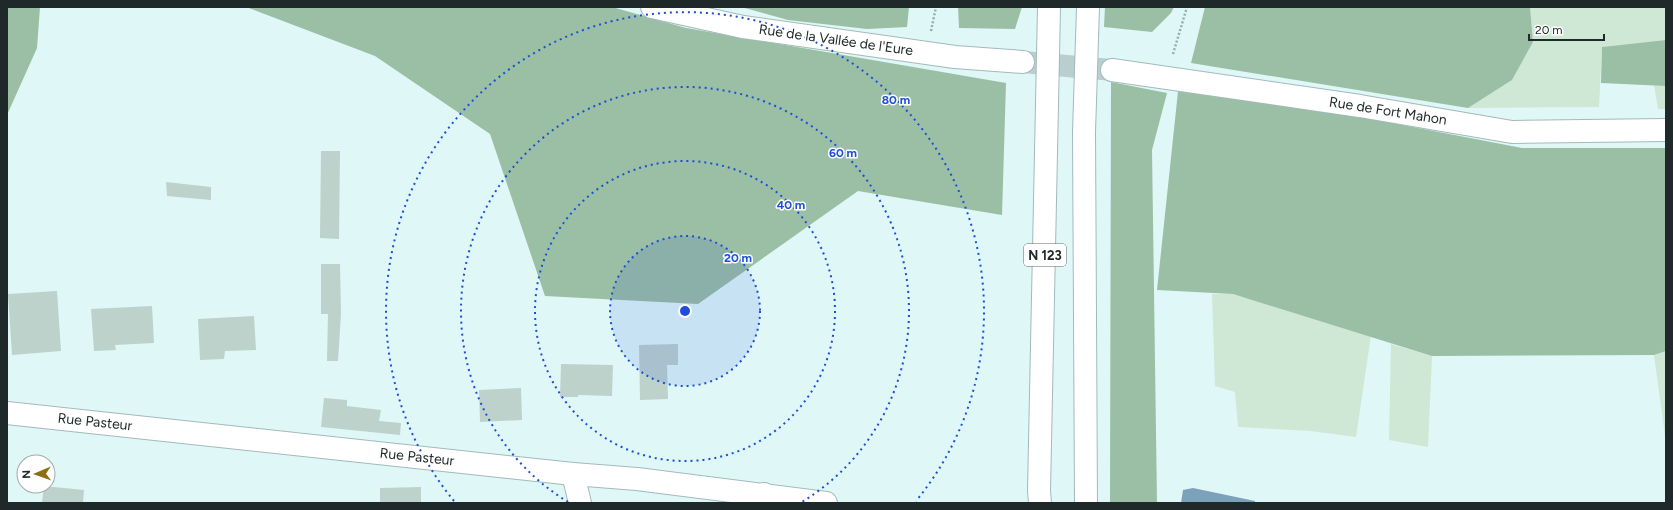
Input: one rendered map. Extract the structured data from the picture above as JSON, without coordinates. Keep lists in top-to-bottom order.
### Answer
{
  "streets": {
    "street": [
      "Rue de la Vallée de l'Eure",
      "Rue de Fort Mahon",
      "N 123",
      "Rue Pasteur"
    ]
  },
  "scale_bar": "20 m",
  "north": "left",
  "rings": [
    "80 m",
    "60 m",
    "40 m",
    "20 m"
  ]
}
